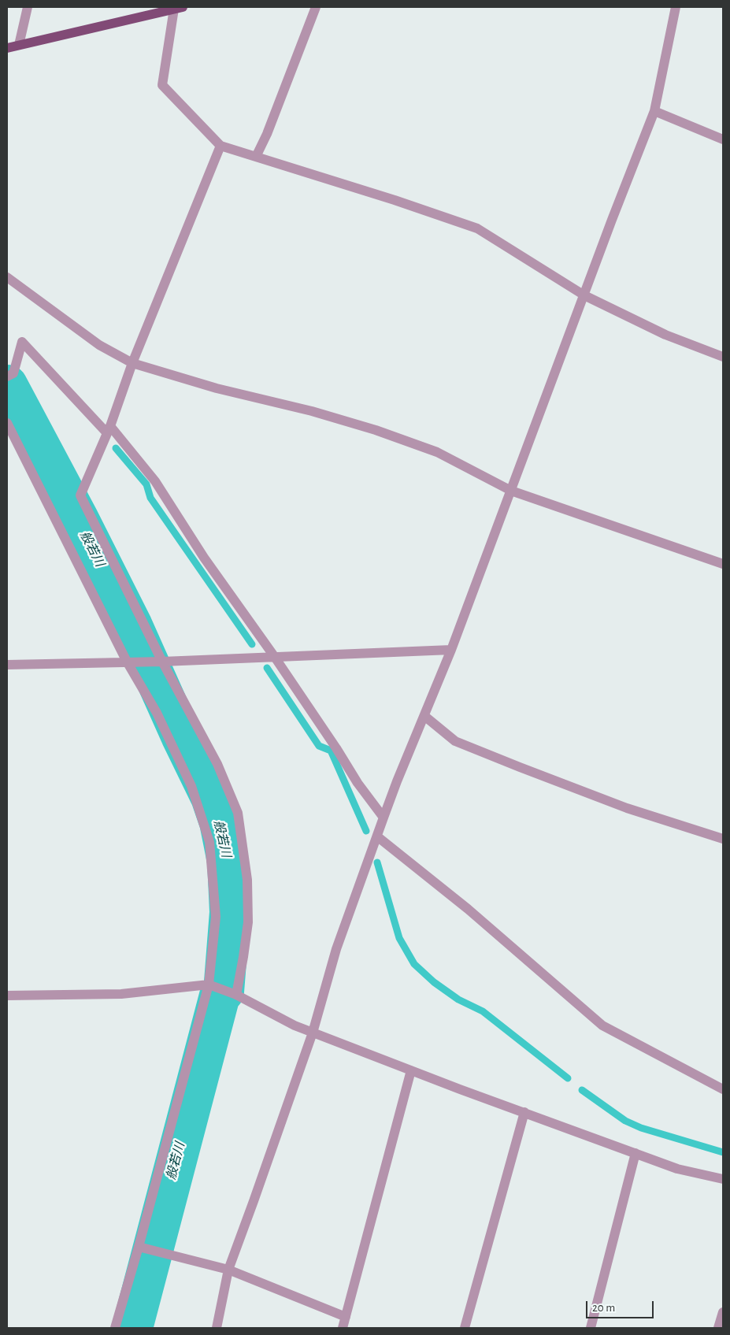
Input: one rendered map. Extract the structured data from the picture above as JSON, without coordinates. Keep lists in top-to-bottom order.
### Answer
{
  "water": ["般若川"],
  "scale_bar": "20 m"
}
